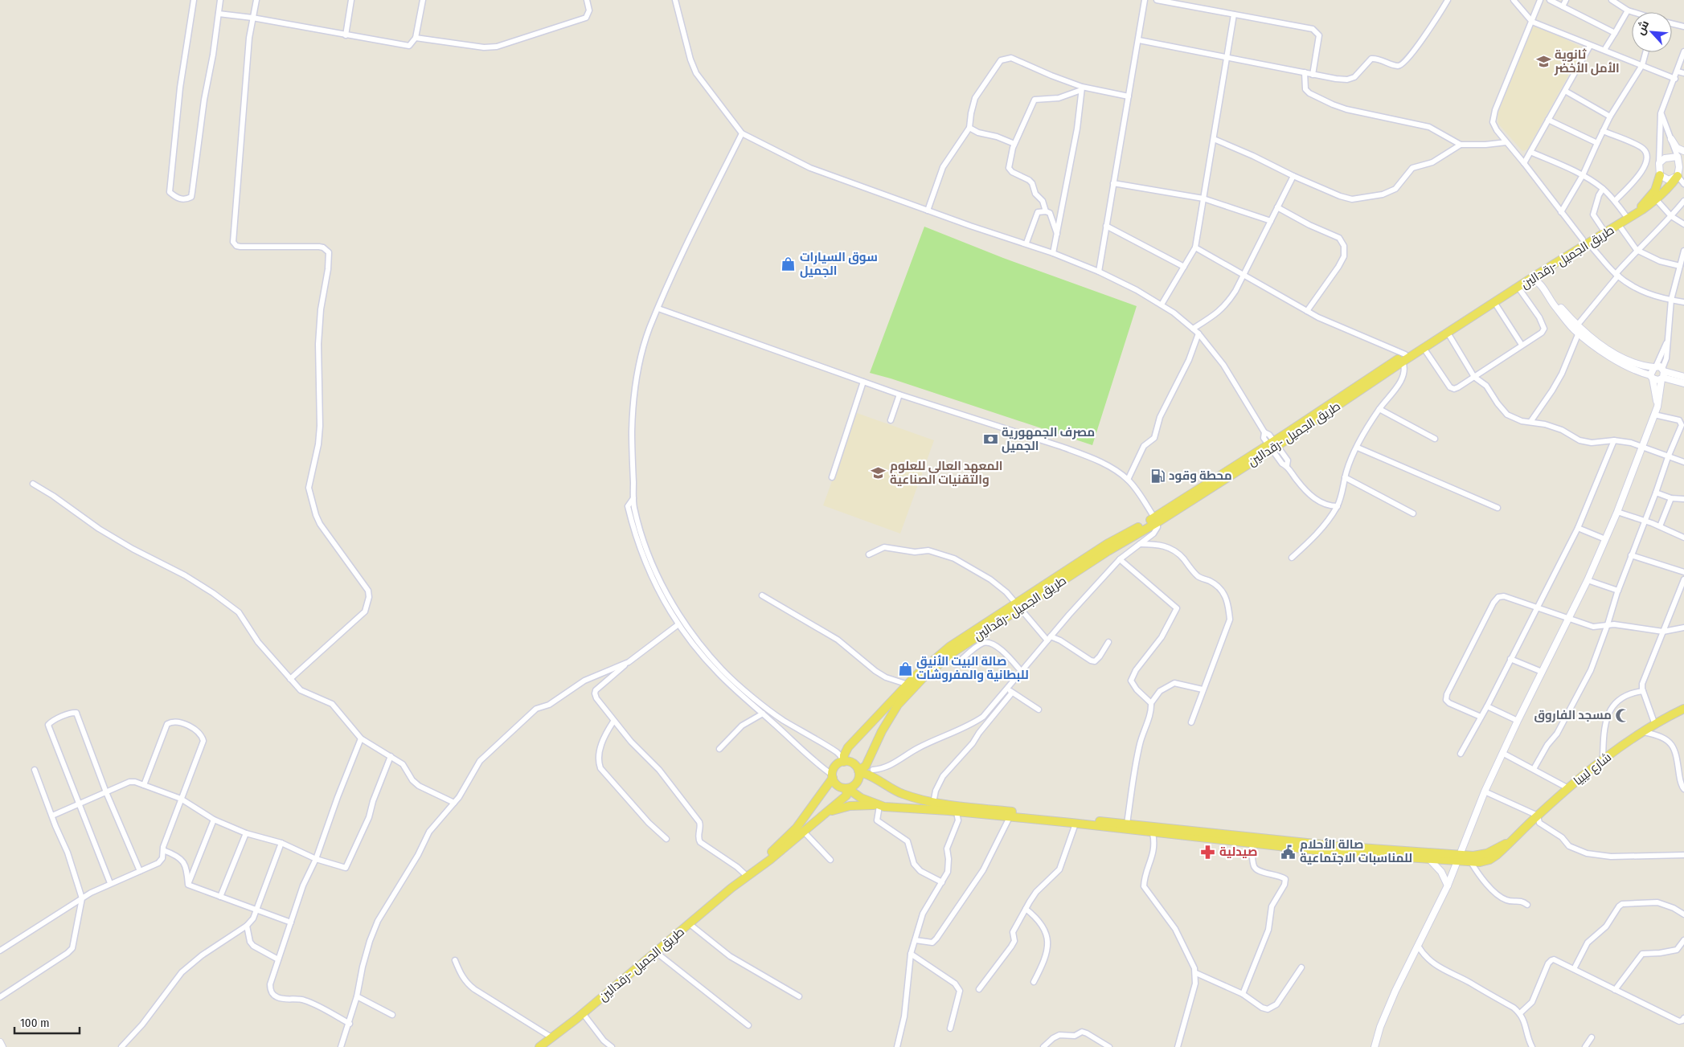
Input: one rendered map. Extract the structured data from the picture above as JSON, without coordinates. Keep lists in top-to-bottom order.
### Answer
{
  "streets": {
    "main road": ["طريق الجميل -رقدالين", "شارع ليبيا"]
  },
  "places": {
    "school or university": ["ثانوية الأمل الأخضر", "المعهد العالي للعلوم والتقنيات الصناعية"],
    "shop": ["سوق السيارات الجميل", "صالة البيت الأنيق للبطانية والمفروشات"],
    "bank": ["مصرف الجمهورية الجميل"],
    "fuel station": ["محطة وقود"],
    "mosque": ["مسجد الفاروق"],
    "pharmacy": ["صيدلية"],
    "public building": ["صالة الأحلام للمناسبات الاجتماعية"]
  },
  "scale_bar": "100 m",
  "north": "top left"
}
